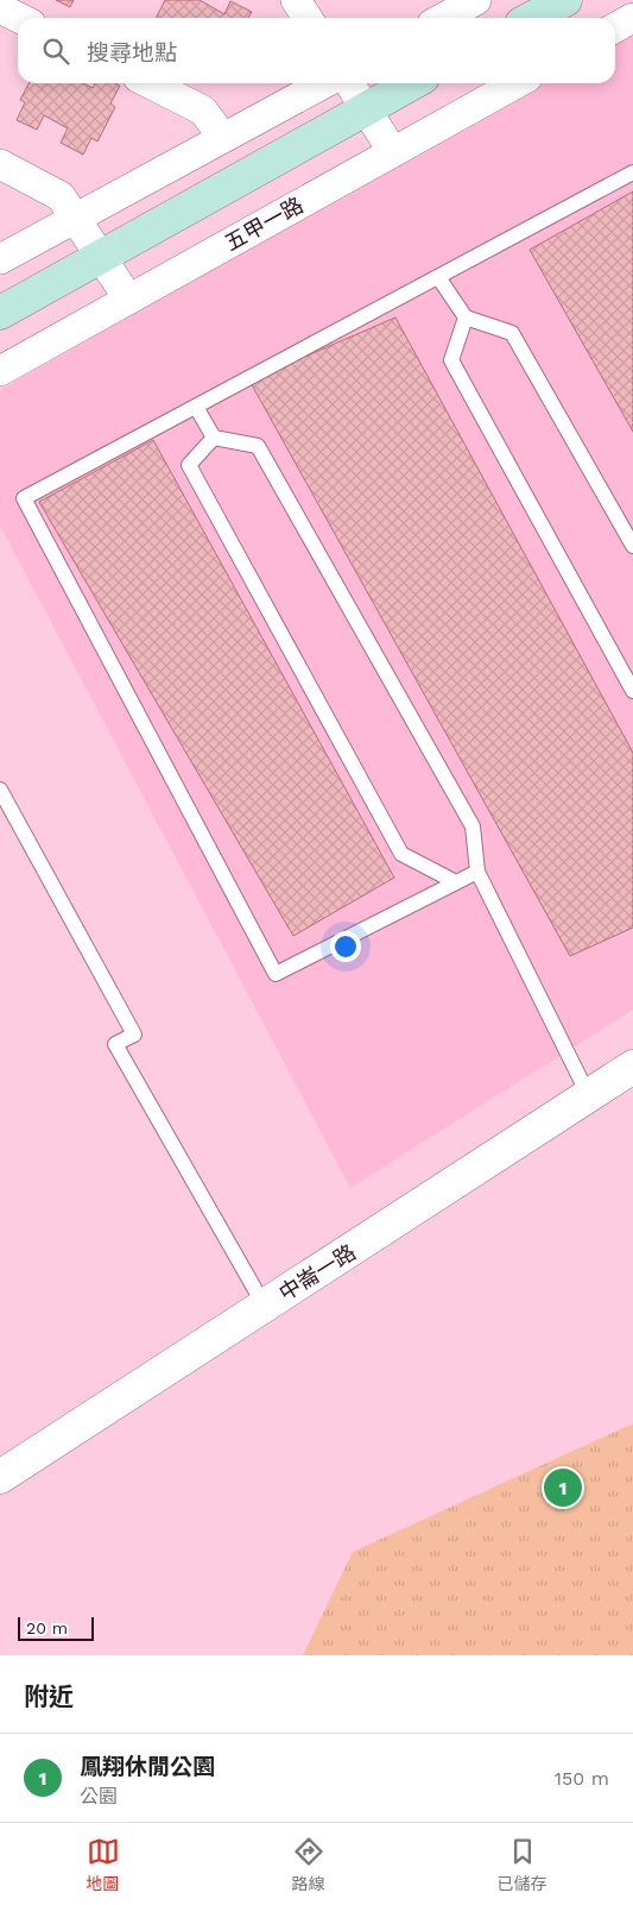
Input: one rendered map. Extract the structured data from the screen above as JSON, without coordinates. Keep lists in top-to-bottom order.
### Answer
{
  "streets": {
    "street": ["五甲一路", "中崙一路"]
  },
  "scale_bar": "20 m",
  "page": {
    "search": "搜尋地點",
    "pins": "1",
    "scale": "20 m",
    "heading": "附近",
    "list": [
      {
        "mark": "1",
        "name": "鳳翔休閒公園",
        "note": "公園",
        "value": "150 m"
      }
    ],
    "nav": ["地圖", "路線", "已儲存"]
  }
}
